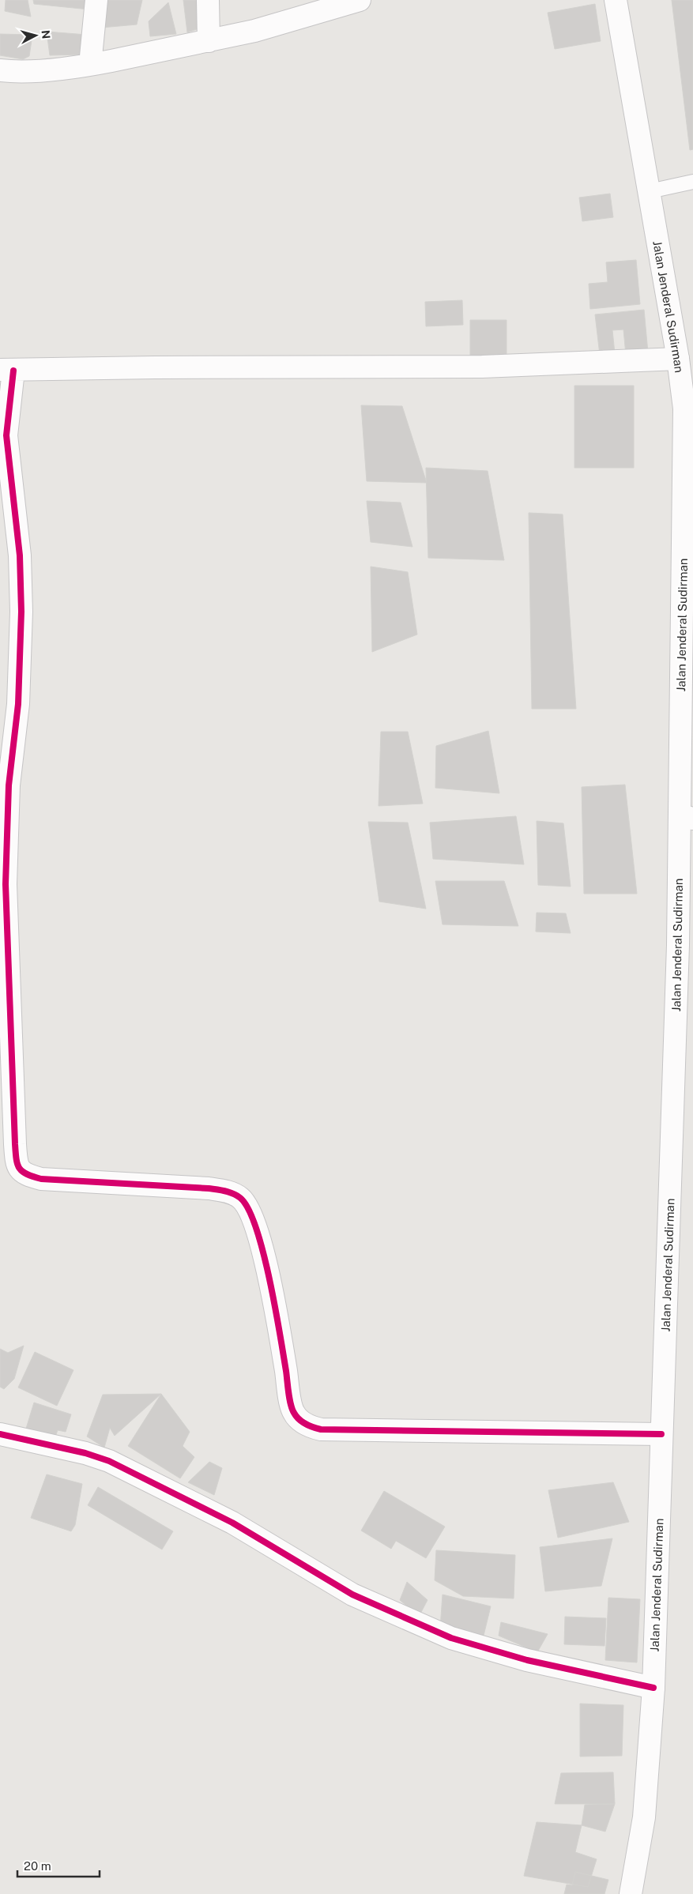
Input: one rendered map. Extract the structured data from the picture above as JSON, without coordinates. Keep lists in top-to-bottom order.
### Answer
{
  "streets": {
    "street": ["Jalan Jenderal Sudirman"]
  },
  "scale_bar": "20 m",
  "north": "right"
}
